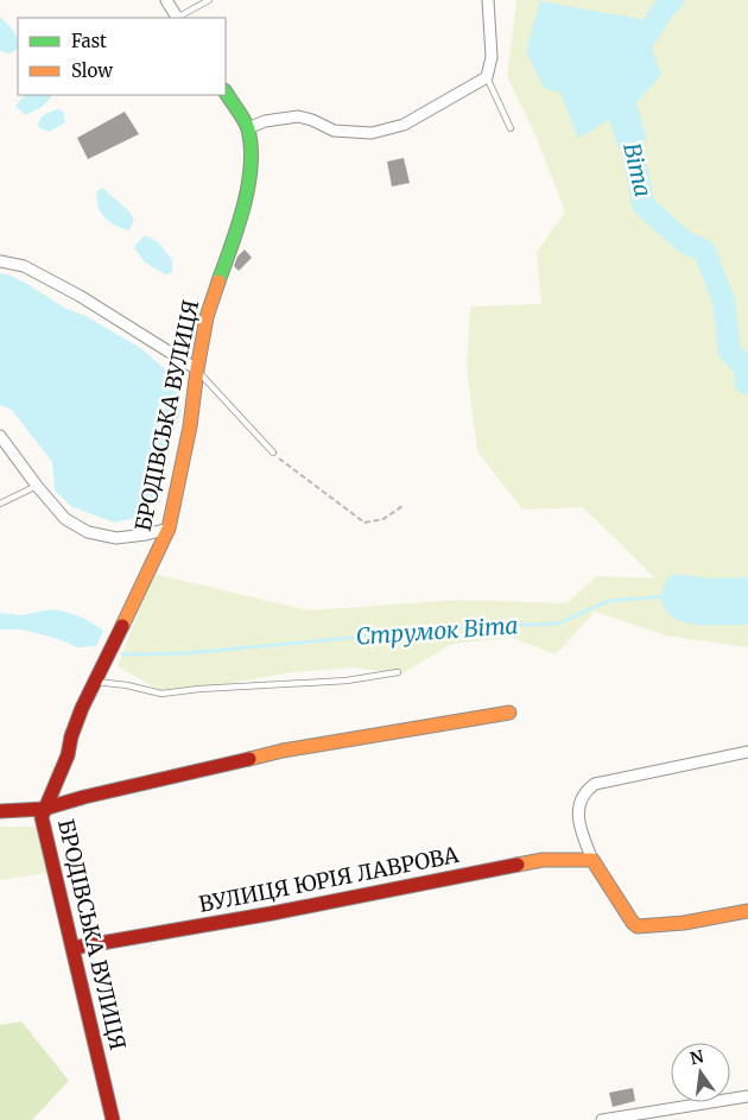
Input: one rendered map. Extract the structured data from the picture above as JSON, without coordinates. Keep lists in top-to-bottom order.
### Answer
{
  "streets": {
    "street": ["БРОДІВСЬКА ВУЛИЦЯ", "ВУЛИЦЯ ЮРІЯ ЛАВРОВА"]
  },
  "crossings": [
    ["БРОДІВСЬКА ВУЛИЦЯ", "ВУЛИЦЯ ЮРІЯ ЛАВРОВА"]
  ],
  "water": ["Віта", "Струмок Віта"],
  "legend": ["Fast", "Slow"],
  "north": "top"
}
